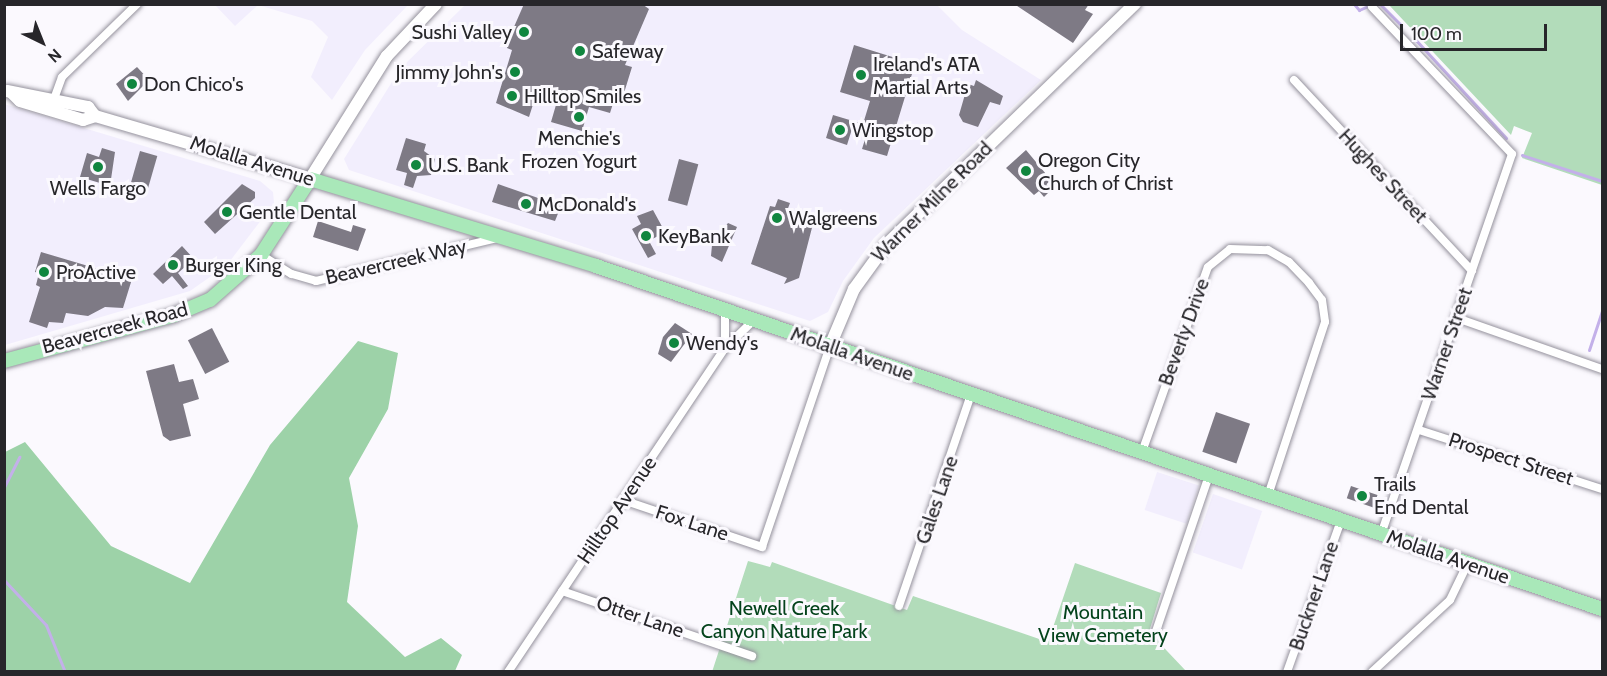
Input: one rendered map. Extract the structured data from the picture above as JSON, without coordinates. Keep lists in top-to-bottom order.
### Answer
{
  "streets": {
    "main road": ["Molalla Avenue", "Warner Milne Road", "Beavercreek Road"],
    "street": [
      "Hughes Street",
      "Beavercreek Way",
      "Beverly Drive",
      "Warner Street",
      "Prospect Street",
      "Gales Lane",
      "Hilltop Avenue",
      "Fox Lane",
      "Buckner Lane",
      "Otter Lane"
    ]
  },
  "crossings": [
    ["Molalla Avenue", "Warner Milne Road"],
    ["Molalla Avenue", "Beavercreek Way"],
    ["Molalla Avenue", "Beavercreek Road"],
    ["Molalla Avenue", "Beverly Drive"],
    ["Molalla Avenue", "Warner Street"],
    ["Molalla Avenue", "Gales Lane"],
    ["Molalla Avenue", "Hilltop Avenue"],
    ["Molalla Avenue", "Buckner Lane"],
    ["Hughes Street", "Warner Street"],
    ["Warner Milne Road", "Fox Lane"],
    ["Beavercreek Way", "Beavercreek Road"],
    ["Warner Street", "Prospect Street"],
    ["Hilltop Avenue", "Fox Lane"],
    ["Hilltop Avenue", "Otter Lane"]
  ],
  "parks": ["Newell Creek Canyon Nature Park", "Mountain View Cemetery"],
  "places": [
    "Sushi Valley",
    "Safeway",
    "Jimmy John's",
    "Ireland's ATA Martial Arts",
    "Don Chico's",
    "Hilltop Smiles",
    "Menchie's Frozen Yogurt",
    "Wingstop",
    "U.S. Bank",
    "Wells Fargo",
    "Oregon City Church of Christ",
    "McDonald's",
    "Gentle Dental",
    "Walgreens",
    "KeyBank",
    "Burger King",
    "ProActive",
    "Wendy's",
    "Trails End Dental"
  ],
  "scale_bar": "100 m",
  "north": "bottom right"
}
